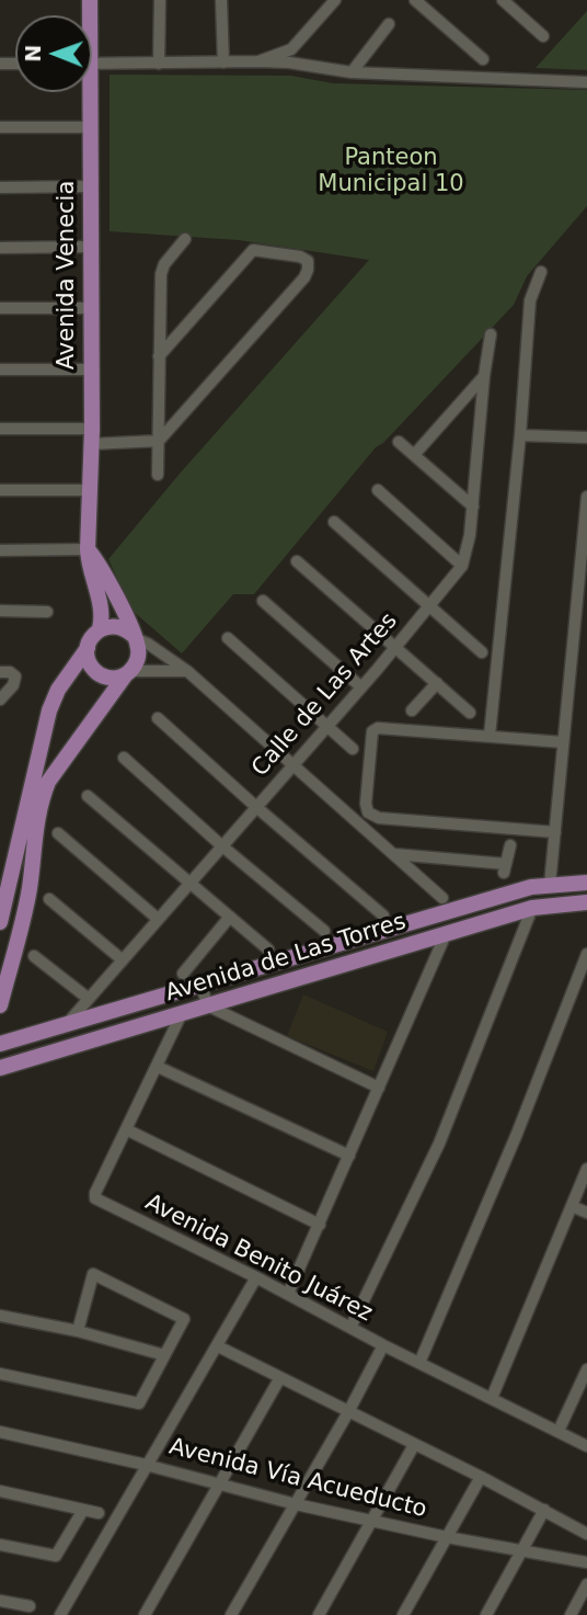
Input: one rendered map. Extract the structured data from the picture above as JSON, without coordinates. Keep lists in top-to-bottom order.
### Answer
{
  "streets": {
    "main road": ["Avenida Venecia", "Avenida de Las Torres"],
    "street": ["Calle de Las Artes", "Avenida Benito Juárez", "Avenida Vía Acueducto"]
  },
  "crossings": [
    ["Calle de Las Artes", "Avenida de Las Torres"],
    ["Avenida de Las Torres", "Avenida Benito Juárez"]
  ],
  "parks": ["Panteon Municipal 10"],
  "north": "left"
}
